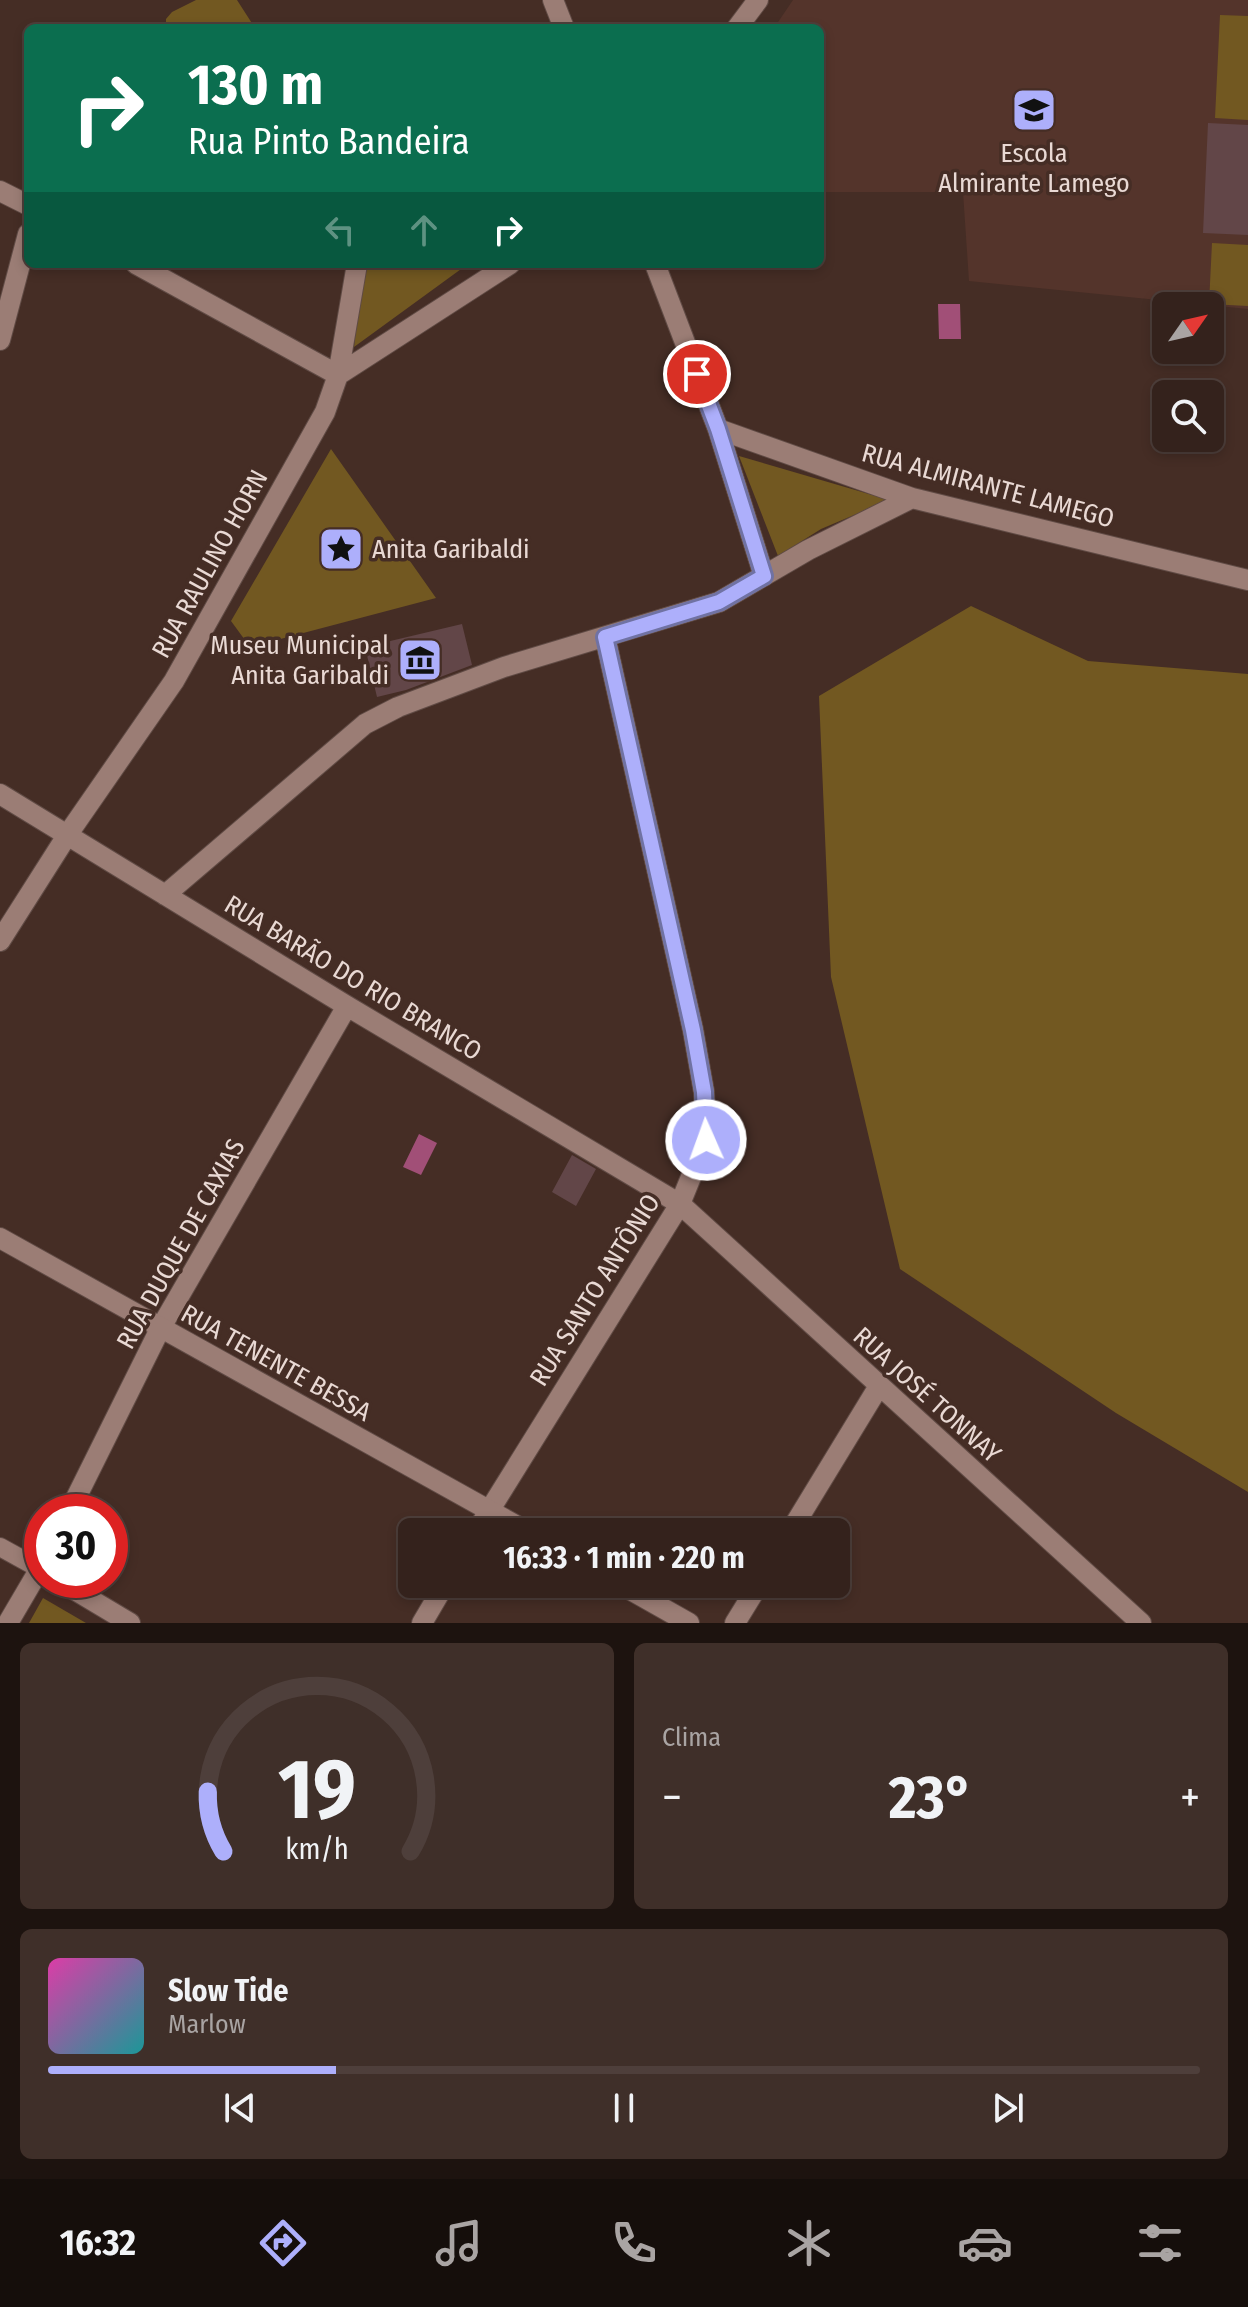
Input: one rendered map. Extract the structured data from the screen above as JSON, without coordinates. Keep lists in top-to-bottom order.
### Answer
{
  "streets": {
    "street": [
      "RUA ALMIRANTE LAMEGO",
      "RUA RAULINO HORN",
      "RUA BARÃO DO RIO BRANCO",
      "RUA DUQUE DE CAXIAS",
      "RUA SANTO ANTÔNIO",
      "RUA TENENTE BESSA",
      "RUA JOSÉ TONNAY"
    ]
  },
  "crossings": [
    ["RUA RAULINO HORN", "RUA BARÃO DO RIO BRANCO"],
    ["RUA BARÃO DO RIO BRANCO", "RUA DUQUE DE CAXIAS"],
    ["RUA BARÃO DO RIO BRANCO", "RUA SANTO ANTÔNIO"],
    ["RUA BARÃO DO RIO BRANCO", "RUA JOSÉ TONNAY"],
    ["RUA DUQUE DE CAXIAS", "RUA TENENTE BESSA"],
    ["RUA SANTO ANTÔNIO", "RUA TENENTE BESSA"],
    ["RUA SANTO ANTÔNIO", "RUA JOSÉ TONNAY"]
  ],
  "places": {
    "school or university": ["Escola Almirante Lamego"],
    "place": ["Anita Garibaldi"],
    "museum": ["Museu Municipal Anita Garibaldi"]
  },
  "north": "top right",
  "page": {
    "turn": ["130 m", "Rua Pinto Bandeira"],
    "limit": "30",
    "trip": "16:33 · 1 min · 220 m",
    "tile": "Clima",
    "heat": ["−", "23°", "+"],
    "song": ["Slow Tide", "Marlow"],
    "tabs": "16:32",
    "gauge": ["19", "km/h"]
  }
}
